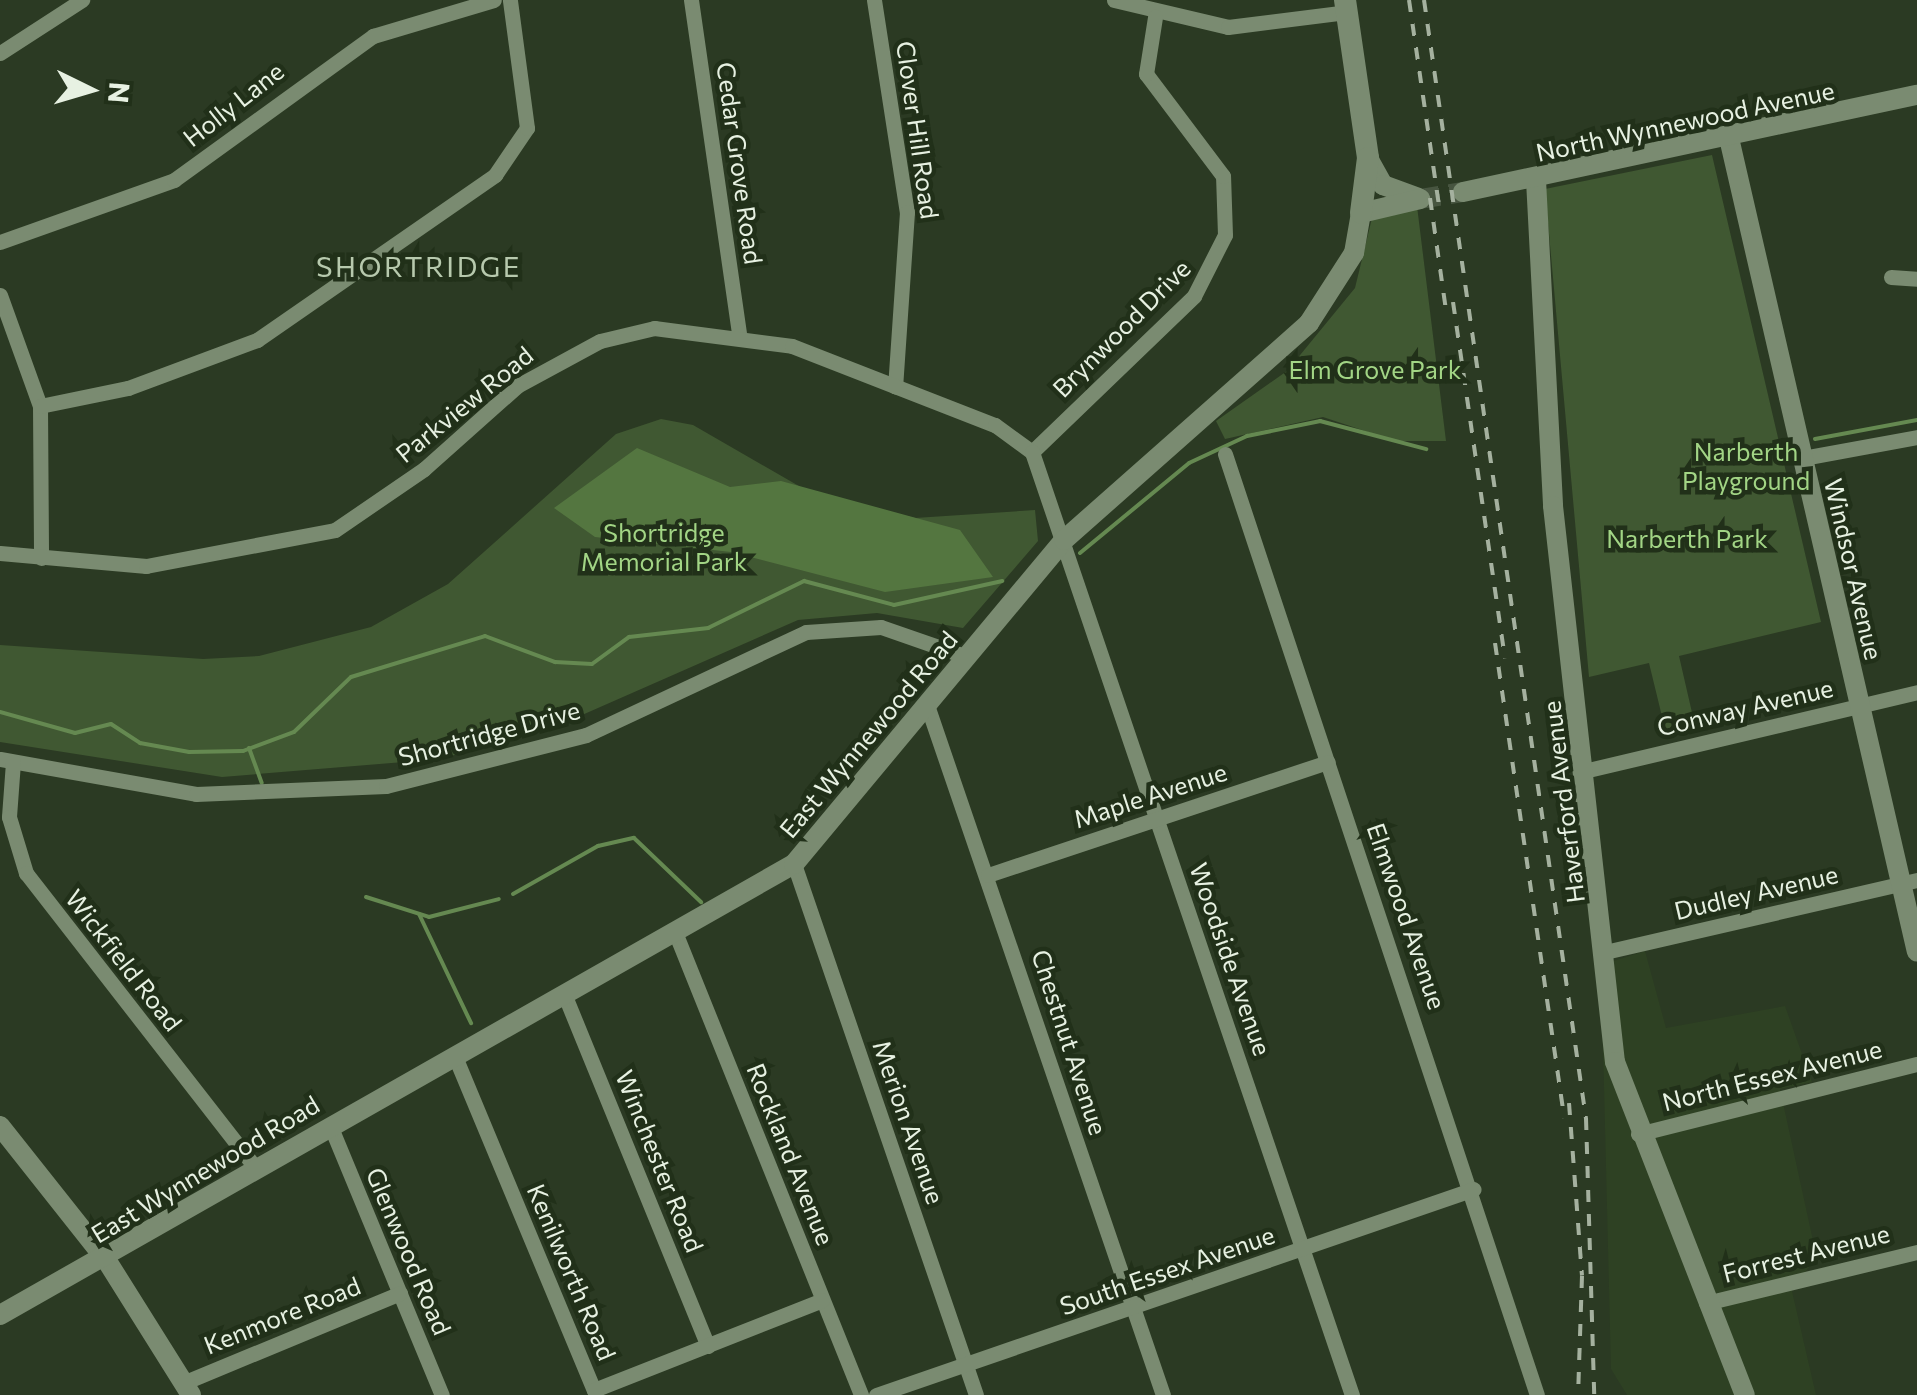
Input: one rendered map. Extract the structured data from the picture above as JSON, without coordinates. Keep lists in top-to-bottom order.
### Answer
{
  "streets": {
    "main road": ["East Wynnewood Road"],
    "street": [
      "Holly Lane",
      "North Wynnewood Avenue",
      "Clover Hill Road",
      "Cedar Grove Road",
      "Brynwood Drive",
      "Parkview Road",
      "Windsor Avenue",
      "Conway Avenue",
      "Shortridge Drive",
      "Maple Avenue",
      "Haverford Avenue",
      "Dudley Avenue",
      "Elmwood Avenue",
      "Woodside Avenue",
      "Wickfield Road",
      "Chestnut Avenue",
      "North Essex Avenue",
      "Merion Avenue",
      "Rockland Avenue",
      "Winchester Road",
      "Glenwood Road",
      "Forrest Avenue",
      "South Essex Avenue",
      "Kenilworth Road",
      "Kenmore Road"
    ]
  },
  "crossings": [
    ["North Wynnewood Avenue", "Windsor Avenue"],
    ["North Wynnewood Avenue", "Haverford Avenue"],
    ["Clover Hill Road", "Parkview Road"],
    ["Cedar Grove Road", "Parkview Road"],
    ["Brynwood Drive", "Parkview Road"],
    ["Windsor Avenue", "Conway Avenue"],
    ["Windsor Avenue", "Dudley Avenue"],
    ["Conway Avenue", "Haverford Avenue"],
    ["Shortridge Drive", "East Wynnewood Road"],
    ["Shortridge Drive", "Wickfield Road"],
    ["East Wynnewood Road", "Woodside Avenue"],
    ["East Wynnewood Road", "Wickfield Road"],
    ["East Wynnewood Road", "Chestnut Avenue"],
    ["East Wynnewood Road", "Merion Avenue"],
    ["East Wynnewood Road", "Rockland Avenue"],
    ["East Wynnewood Road", "Winchester Road"],
    ["East Wynnewood Road", "Glenwood Road"],
    ["East Wynnewood Road", "Kenilworth Road"],
    ["Maple Avenue", "Elmwood Avenue"],
    ["Maple Avenue", "Woodside Avenue"],
    ["Maple Avenue", "Chestnut Avenue"],
    ["Haverford Avenue", "Dudley Avenue"],
    ["Haverford Avenue", "North Essex Avenue"],
    ["Haverford Avenue", "Forrest Avenue"],
    ["Elmwood Avenue", "South Essex Avenue"],
    ["Woodside Avenue", "South Essex Avenue"],
    ["Chestnut Avenue", "South Essex Avenue"],
    ["Merion Avenue", "South Essex Avenue"],
    ["Rockland Avenue", "Kenilworth Road"],
    ["Winchester Road", "Kenilworth Road"],
    ["Glenwood Road", "Kenmore Road"]
  ],
  "districts": ["SHORTRIDGE"],
  "parks": [
    "Elm Grove Park",
    "Narberth Playground",
    "Shortridge Memorial Park",
    "Narberth Park"
  ],
  "north": "right"
}
